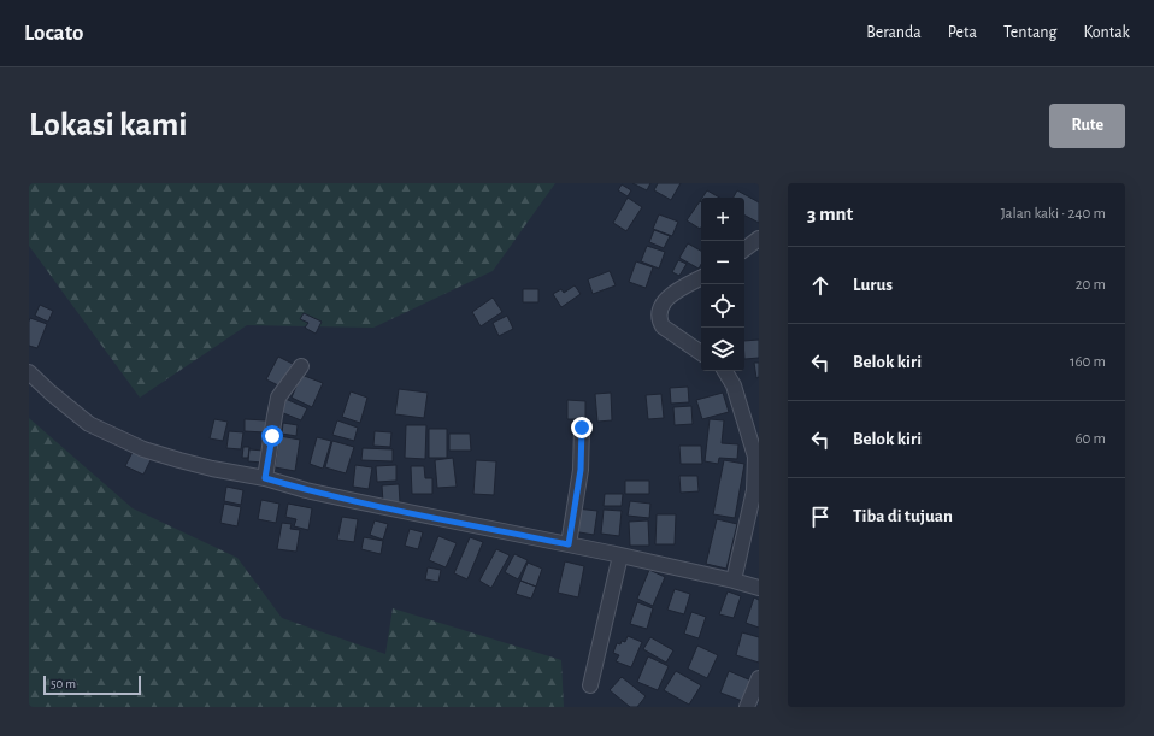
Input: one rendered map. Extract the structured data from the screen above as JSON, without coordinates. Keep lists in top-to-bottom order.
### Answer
{
  "scale_bar": "50 m",
  "page": {
    "header": "Locato",
    "nav": [
      "Beranda",
      "Peta",
      "Tentang",
      "Kontak"
    ],
    "buttons": "Rute",
    "title": "Lokasi kami",
    "heading": ["3 mnt", "Jalan kaki · 240 m"],
    "map_buttons": ["+", "−"],
    "list": [
      ["Lurus", "20 m"],
      ["Belok kiri", "160 m"],
      ["Belok kiri", "60 m"],
      "Tiba di tujuan"
    ],
    "scale": "50 m"
  }
}
